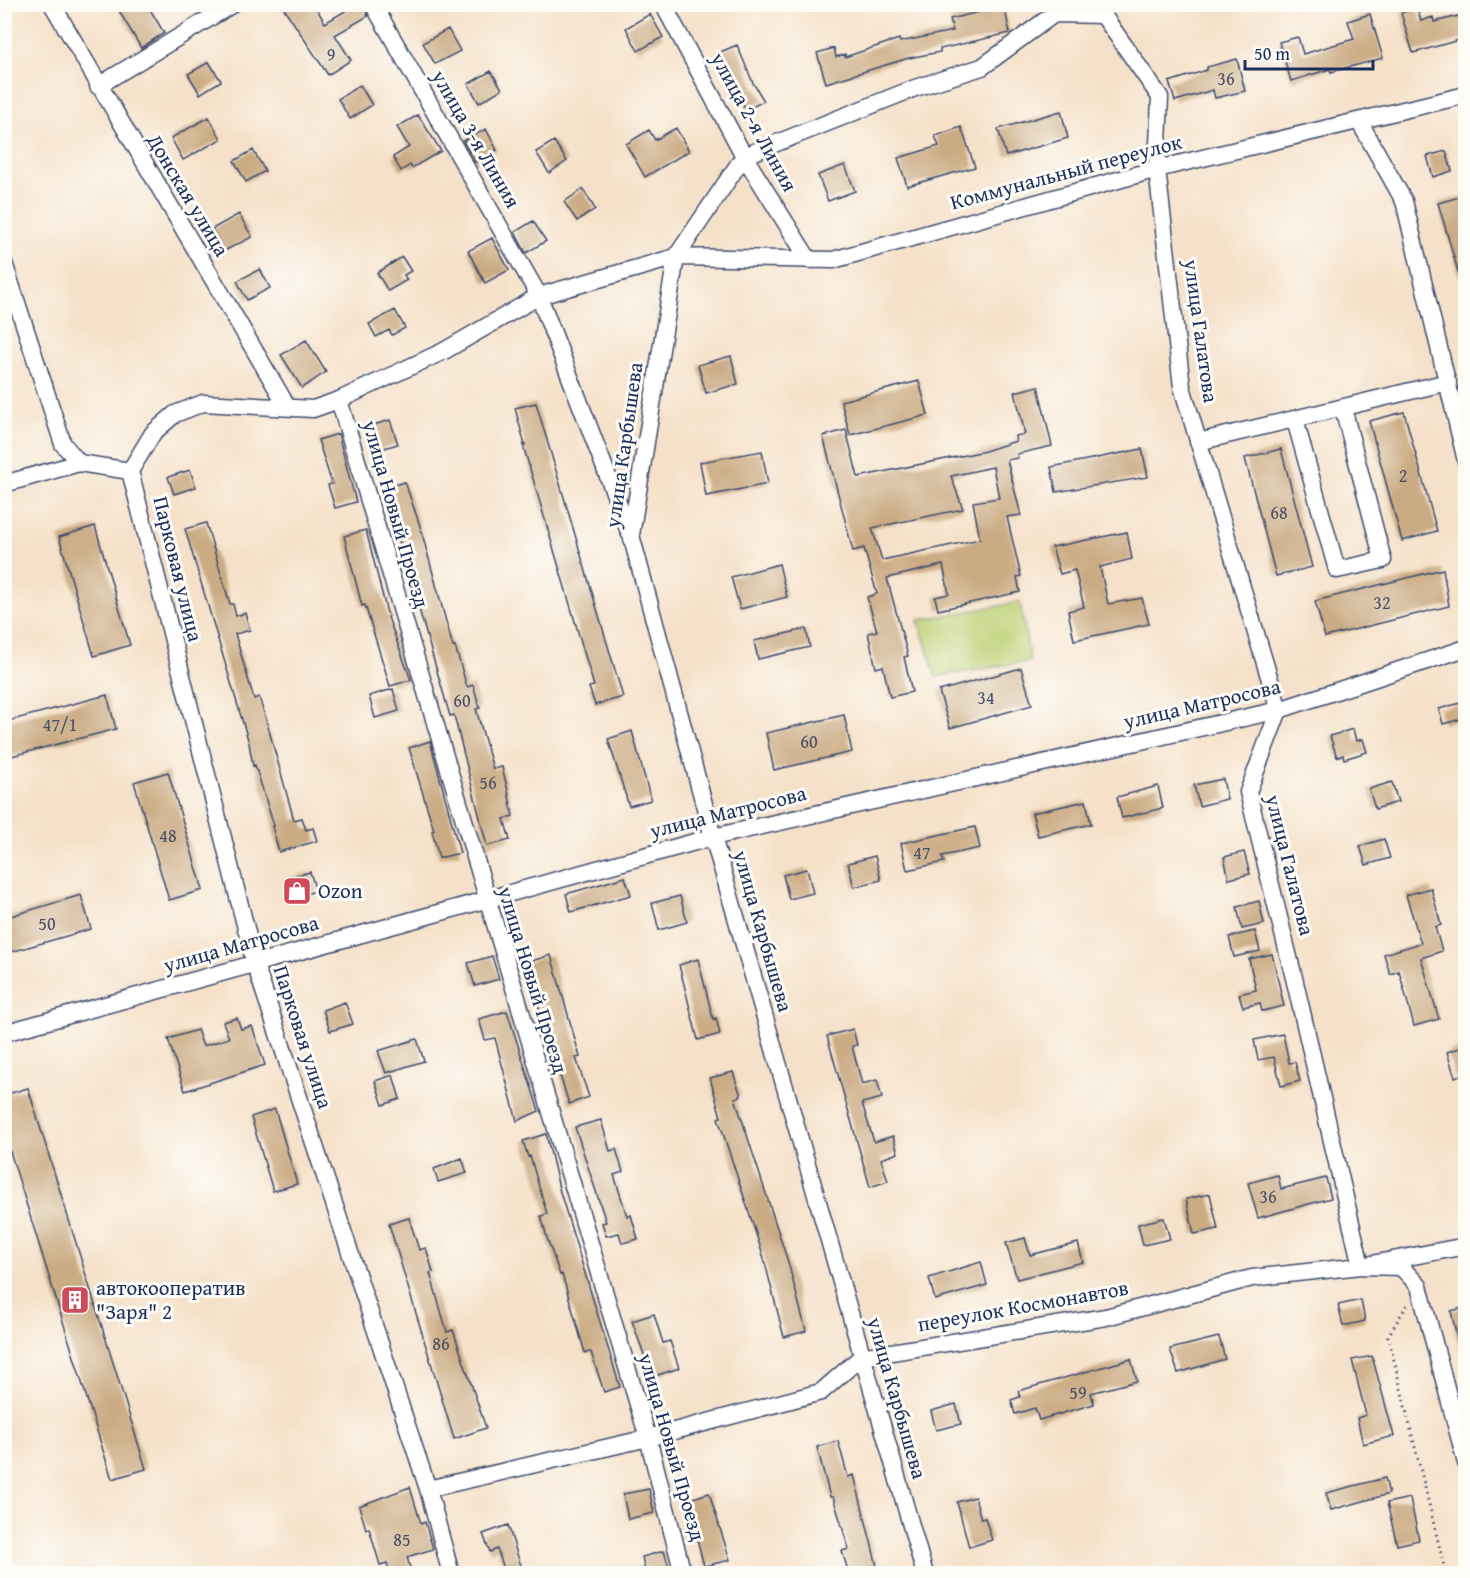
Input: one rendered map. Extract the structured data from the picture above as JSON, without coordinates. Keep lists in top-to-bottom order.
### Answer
{
  "streets": {
    "street": [
      "улица 2-я Линия",
      "улица 3-я Линия",
      "Коммунальный переулок",
      "Донская улица",
      "улица Галатова",
      "улица Карбышева",
      "улица Новый Проезд",
      "Парковая улица",
      "улица Матросова",
      "переулок Космонавтов"
    ]
  },
  "crossings": [
    ["улица 2-я Линия", "Коммунальный переулок"],
    ["улица 3-я Линия", "Коммунальный переулок"],
    ["улица 3-я Линия", "улица Карбышева"],
    ["Коммунальный переулок", "Донская улица"],
    ["Коммунальный переулок", "улица Галатова"],
    ["Коммунальный переулок", "улица Карбышева"],
    ["Коммунальный переулок", "улица Новый Проезд"],
    ["Коммунальный переулок", "Парковая улица"],
    ["улица Галатова", "улица Матросова"],
    ["улица Галатова", "переулок Космонавтов"],
    ["улица Карбышева", "улица Матросова"],
    ["улица Карбышева", "переулок Космонавтов"],
    ["улица Новый Проезд", "улица Матросова"],
    ["Парковая улица", "улица Матросова"]
  ],
  "places": {
    "shop": ["Ozon"],
    "building": ["автокооператив \"Заря\" 2"]
  },
  "house_numbers": [
    "9",
    "36",
    "2",
    "68",
    "32",
    "34",
    "60",
    "47/1",
    "60",
    "56",
    "48",
    "47",
    "50",
    "36",
    "86",
    "59",
    "85"
  ],
  "scale_bar": "50 m"
}
